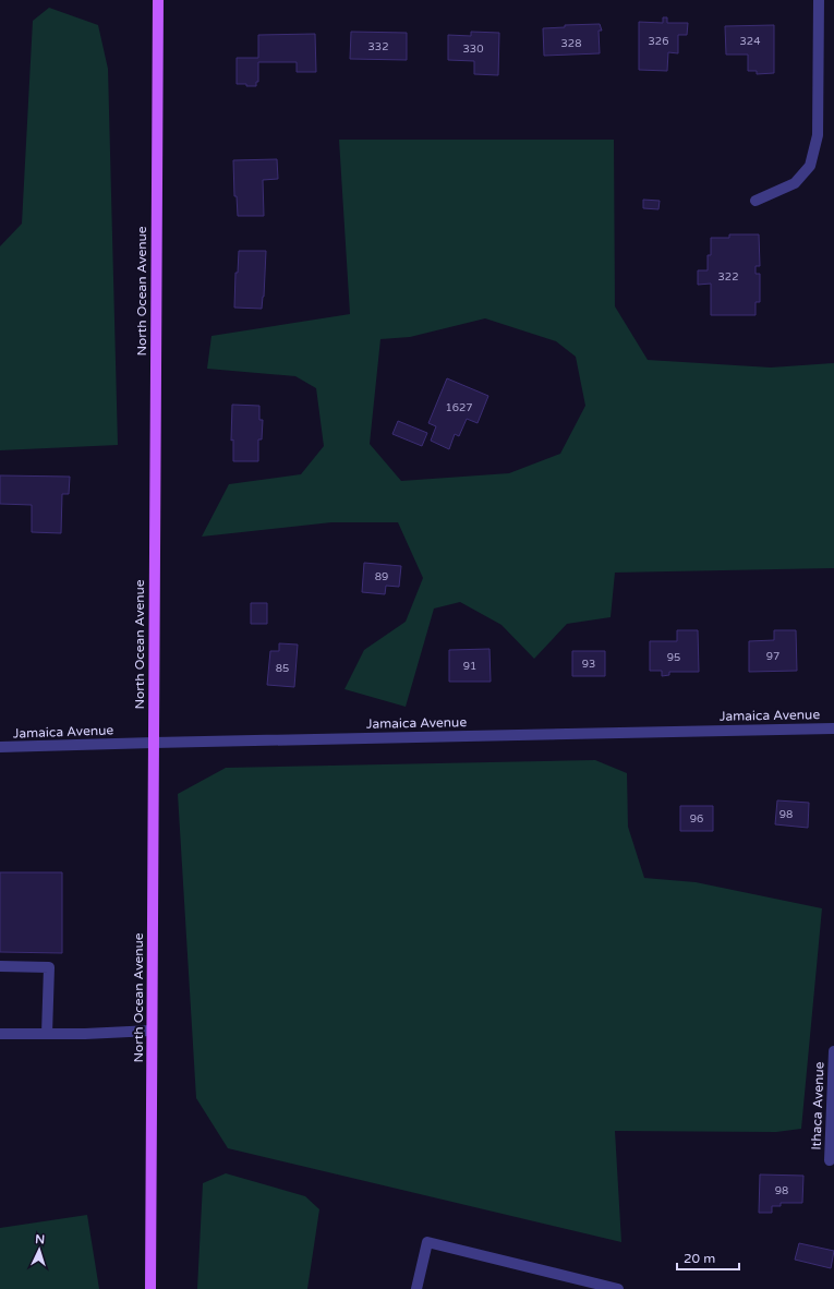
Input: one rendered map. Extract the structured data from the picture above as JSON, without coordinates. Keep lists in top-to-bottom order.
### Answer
{
  "streets": {
    "main road": ["North Ocean Avenue"],
    "street": ["Jamaica Avenue", "Ithaca Avenue"]
  },
  "crossings": [
    ["North Ocean Avenue", "Jamaica Avenue"]
  ],
  "house_numbers": [
    "326",
    "324",
    "328",
    "332",
    "330",
    "322",
    "1627",
    "89",
    "97",
    "95",
    "93",
    "91",
    "85",
    "98",
    "96",
    "98"
  ],
  "scale_bar": "20 m",
  "north": "top"
}
